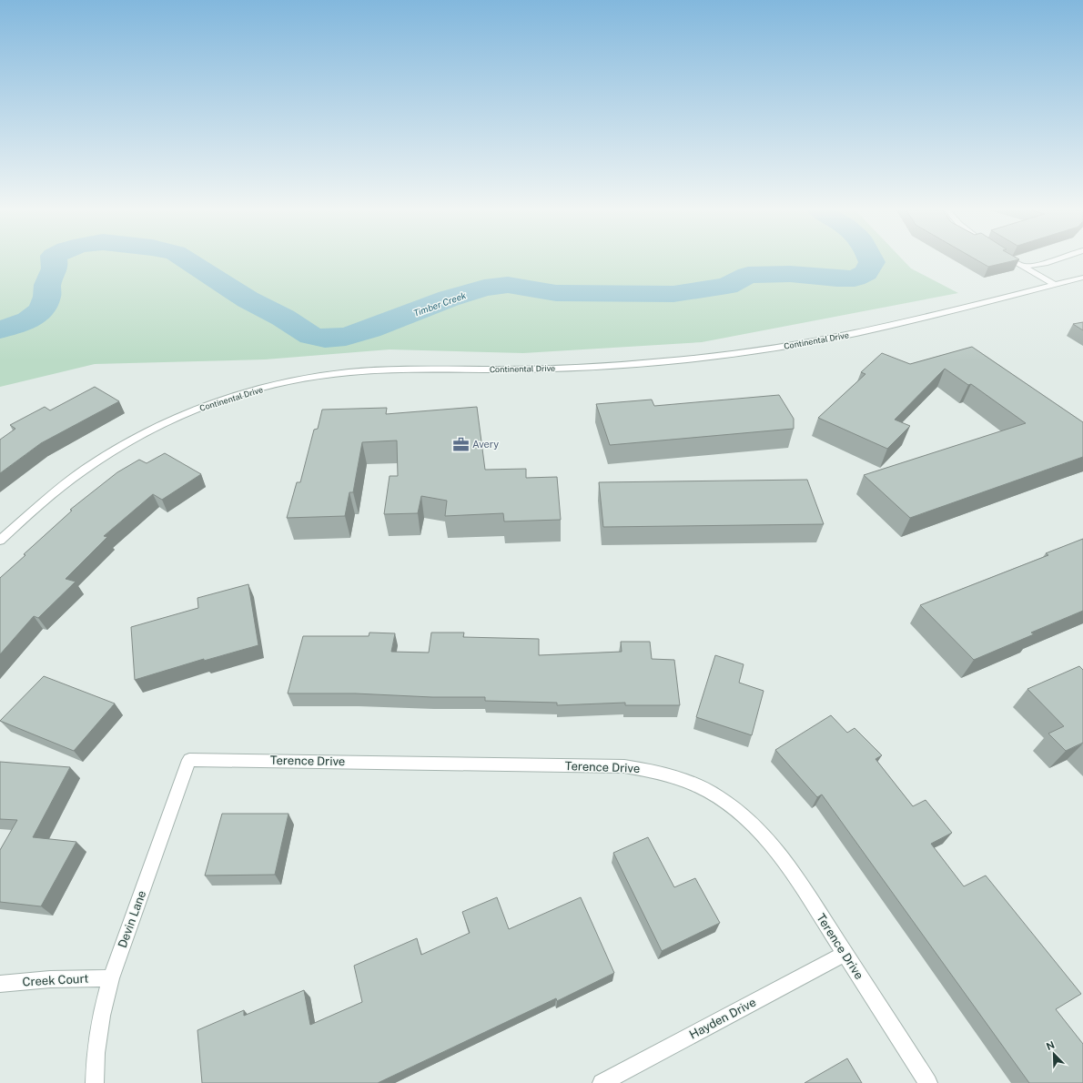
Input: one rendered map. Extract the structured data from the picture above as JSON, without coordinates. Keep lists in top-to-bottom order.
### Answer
{
  "streets": {
    "street": [
      "Continental Drive",
      "Terence Drive",
      "Devin Lane",
      "Creek Court",
      "Hayden Drive"
    ]
  },
  "crossings": [
    ["Terence Drive", "Devin Lane"],
    ["Terence Drive", "Hayden Drive"],
    ["Devin Lane", "Creek Court"]
  ],
  "water": ["Timber Creek"],
  "places": {
    "office": ["Avery"]
  },
  "north": "top left"
}
